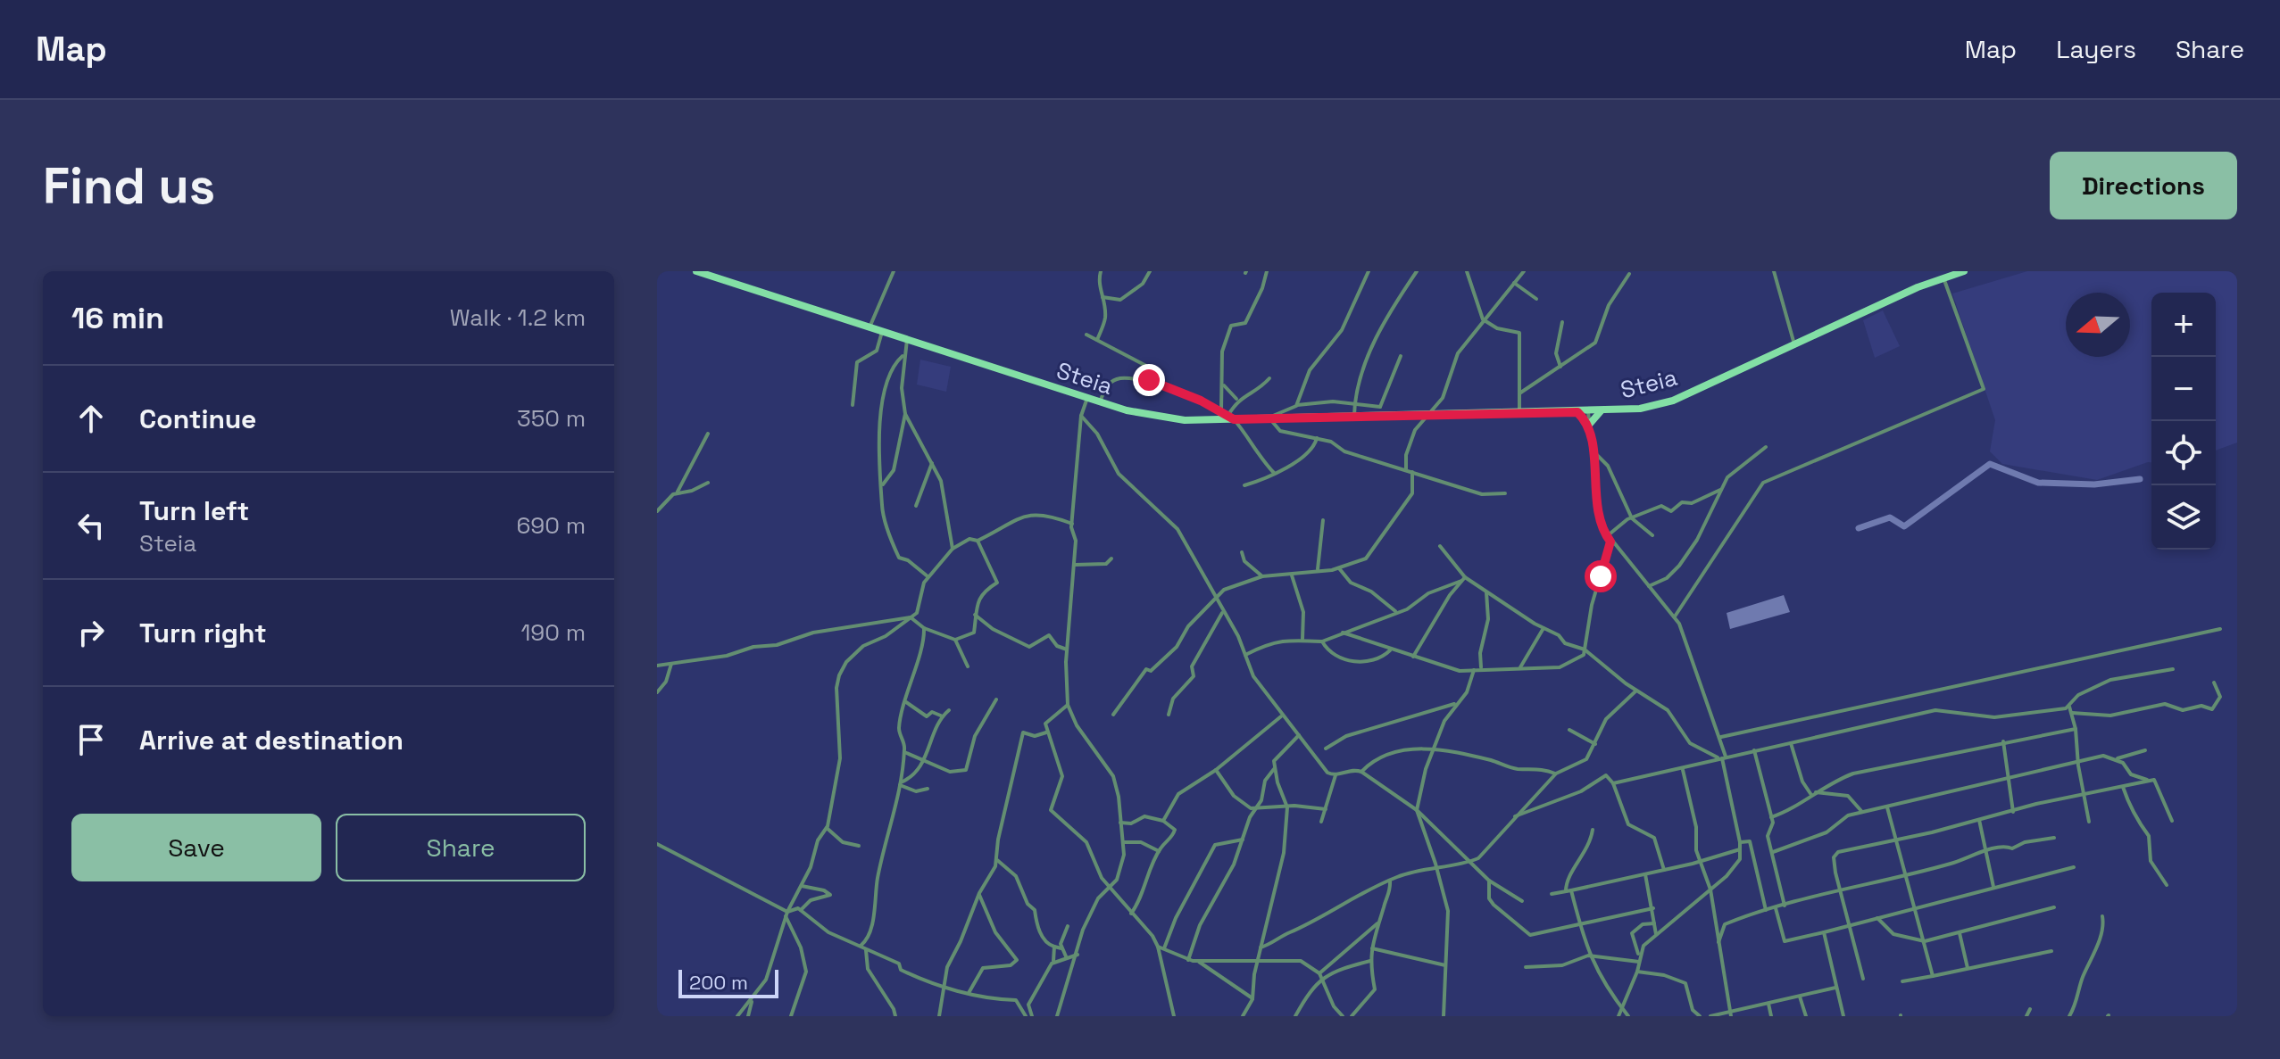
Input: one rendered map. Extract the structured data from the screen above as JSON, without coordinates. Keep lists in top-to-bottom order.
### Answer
{
  "streets": {
    "main road": ["Steia"]
  },
  "scale_bar": "200 m",
  "north": "left",
  "page": {
    "header": "Map",
    "nav": ["Map", "Layers", "Share"],
    "buttons": [
      "Directions",
      ["Save", "Share"]
    ],
    "title": "Find us",
    "heading": ["16 min", "Walk · 1.2 km"],
    "map_buttons": ["+", "−"],
    "list": [
      ["Continue", "350 m"],
      ["Turn left", "Steia", "690 m"],
      ["Turn right", "190 m"],
      "Arrive at destination"
    ],
    "scale": "200 m"
  }
}
